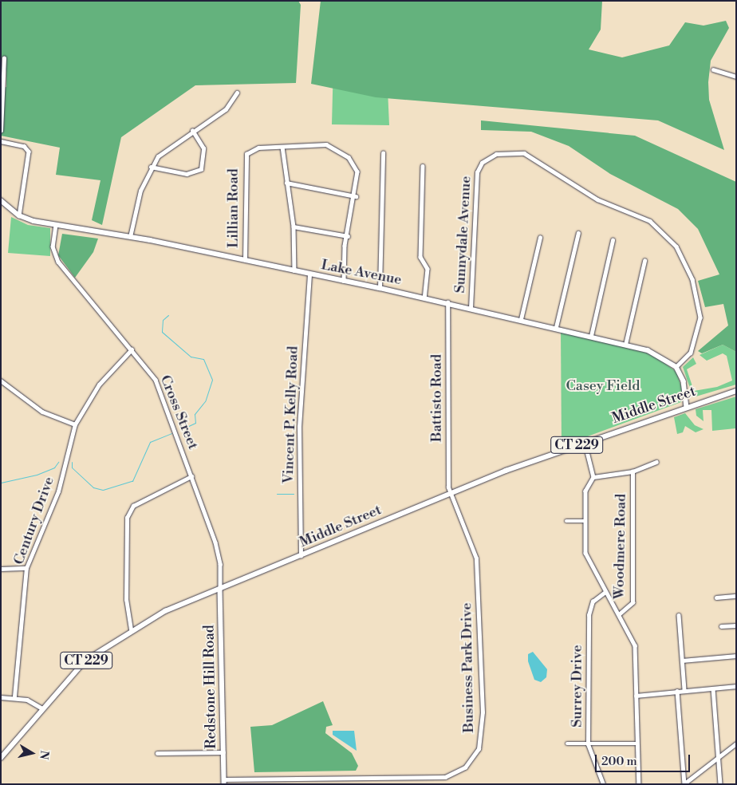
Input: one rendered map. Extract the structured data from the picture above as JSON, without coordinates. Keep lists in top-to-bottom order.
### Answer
{
  "streets": {
    "main road": [
      "Lake Avenue",
      "Middle Street",
      "CT 229",
      "Redstone Hill Road"
    ],
    "street": [
      "Lillian Road",
      "Sunnydale Avenue",
      "Battisto Road",
      "Cross Street",
      "Vincent P. Kelly Road",
      "Century Drive",
      "Woodmere Road",
      "Business Park Drive",
      "Surrey Drive"
    ]
  },
  "crossings": [
    ["Lillian Road", "Lake Avenue"],
    ["Sunnydale Avenue", "Lake Avenue"],
    ["Lake Avenue", "Battisto Road"],
    ["Lake Avenue", "Middle Street"],
    ["Lake Avenue", "Cross Street"],
    ["Lake Avenue", "Vincent P. Kelly Road"],
    ["Battisto Road", "Middle Street"],
    ["Battisto Road", "Business Park Drive"],
    ["Middle Street", "Cross Street"],
    ["Middle Street", "Vincent P. Kelly Road"],
    ["Middle Street", "Business Park Drive"],
    ["Middle Street", "Redstone Hill Road"],
    ["Cross Street", "Century Drive"],
    ["Cross Street", "Redstone Hill Road"],
    ["Business Park Drive", "Redstone Hill Road"]
  ],
  "parks": ["Casey Field"],
  "scale_bar": "200 m",
  "north": "right"
}
